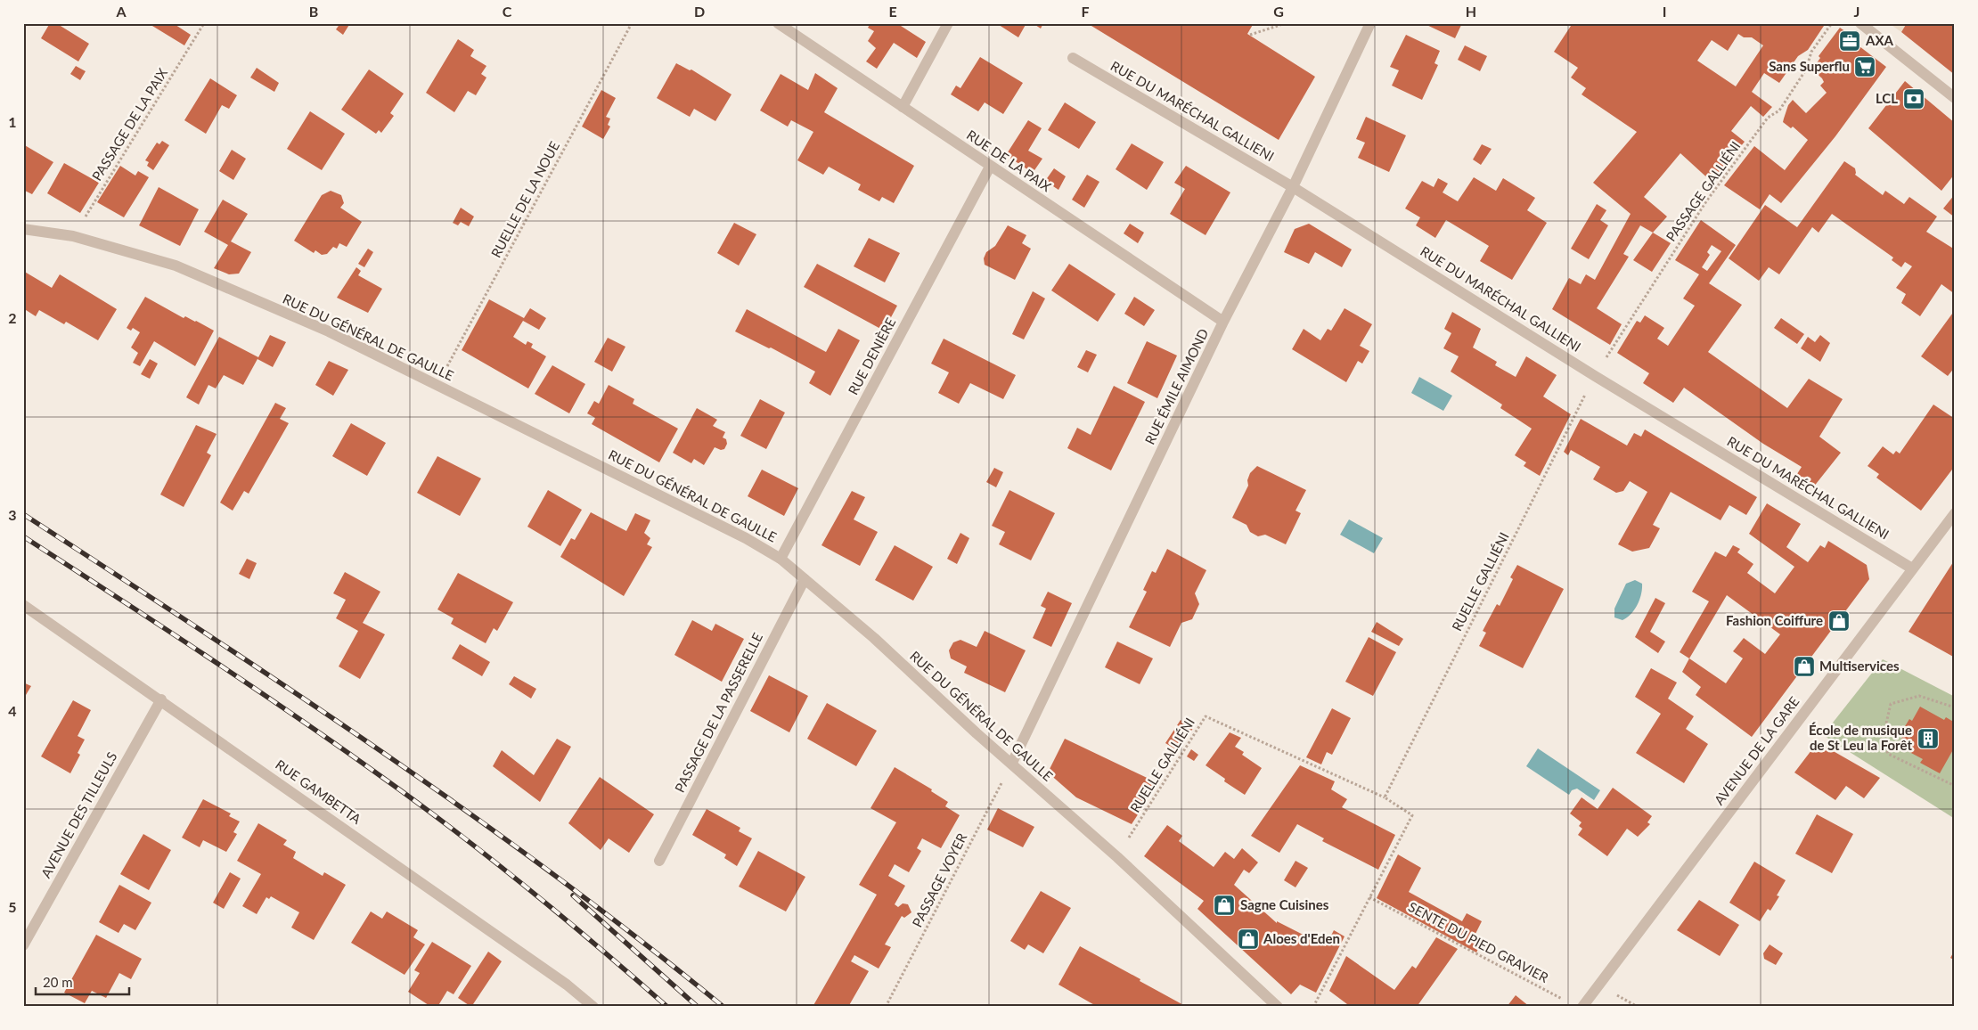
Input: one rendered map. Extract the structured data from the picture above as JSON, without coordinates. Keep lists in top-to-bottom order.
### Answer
{
  "streets": {
    "street": [
      "RUE DU MARÉCHAL GALLIENI",
      "RUE DE LA PAIX",
      "RUE DU GÉNÉRAL DE GAULLE",
      "RUE DENIÈRE",
      "RUE ÉMILE AIMOND",
      "PASSAGE DE LA PASSERELLE",
      "AVENUE DE LA GARE",
      "RUE GAMBETTA",
      "AVENUE DES TILLEULS"
    ],
    "path": [
      "PASSAGE DE LA PAIX",
      "PASSAGE GALLIÉNI",
      "RUELLE DE LA NOUE",
      "RUELLE GALLIÉNI",
      "PASSAGE VOYER",
      "SENTE DU PIED GRAVIER"
    ]
  },
  "crossings": [
    ["RUE DU MARÉCHAL GALLIENI", "PASSAGE GALLIÉNI"],
    ["RUE DU MARÉCHAL GALLIENI", "RUE ÉMILE AIMOND"],
    ["RUE DU MARÉCHAL GALLIENI", "RUELLE GALLIÉNI"],
    ["RUE DU MARÉCHAL GALLIENI", "AVENUE DE LA GARE"],
    ["PASSAGE DE LA PAIX", "RUE DU GÉNÉRAL DE GAULLE"],
    ["RUE DE LA PAIX", "RUE DENIÈRE"],
    ["RUE DE LA PAIX", "RUE ÉMILE AIMOND"],
    ["PASSAGE GALLIÉNI", "RUELLE GALLIÉNI"],
    ["RUELLE DE LA NOUE", "RUE DU GÉNÉRAL DE GAULLE"],
    ["RUE DU GÉNÉRAL DE GAULLE", "RUE DENIÈRE"],
    ["RUE DU GÉNÉRAL DE GAULLE", "RUE ÉMILE AIMOND"],
    ["RUE DU GÉNÉRAL DE GAULLE", "RUELLE GALLIÉNI"],
    ["RUE DU GÉNÉRAL DE GAULLE", "PASSAGE DE LA PASSERELLE"],
    ["RUE DU GÉNÉRAL DE GAULLE", "PASSAGE VOYER"],
    ["RUE ÉMILE AIMOND", "PASSAGE VOYER"],
    ["RUELLE GALLIÉNI", "SENTE DU PIED GRAVIER"],
    ["RUE GAMBETTA", "AVENUE DES TILLEULS"]
  ],
  "places": {
    "office": ["AXA"],
    "supermarket": ["Sans Superflu"],
    "bank": ["LCL"],
    "shop": [
      "Fashion Coiffure",
      "Multiservices",
      "Sagne Cuisines",
      "Aloes d'Eden"
    ],
    "building": ["École de musique de St Leu la Forêt"]
  },
  "scale_bar": "20 m",
  "grid": {
    "columns": [
      "A",
      "B",
      "C",
      "D",
      "E",
      "F",
      "G",
      "H",
      "I",
      "J"
    ],
    "rows": [
      "1",
      "2",
      "3",
      "4",
      "5"
    ]
  }
}
